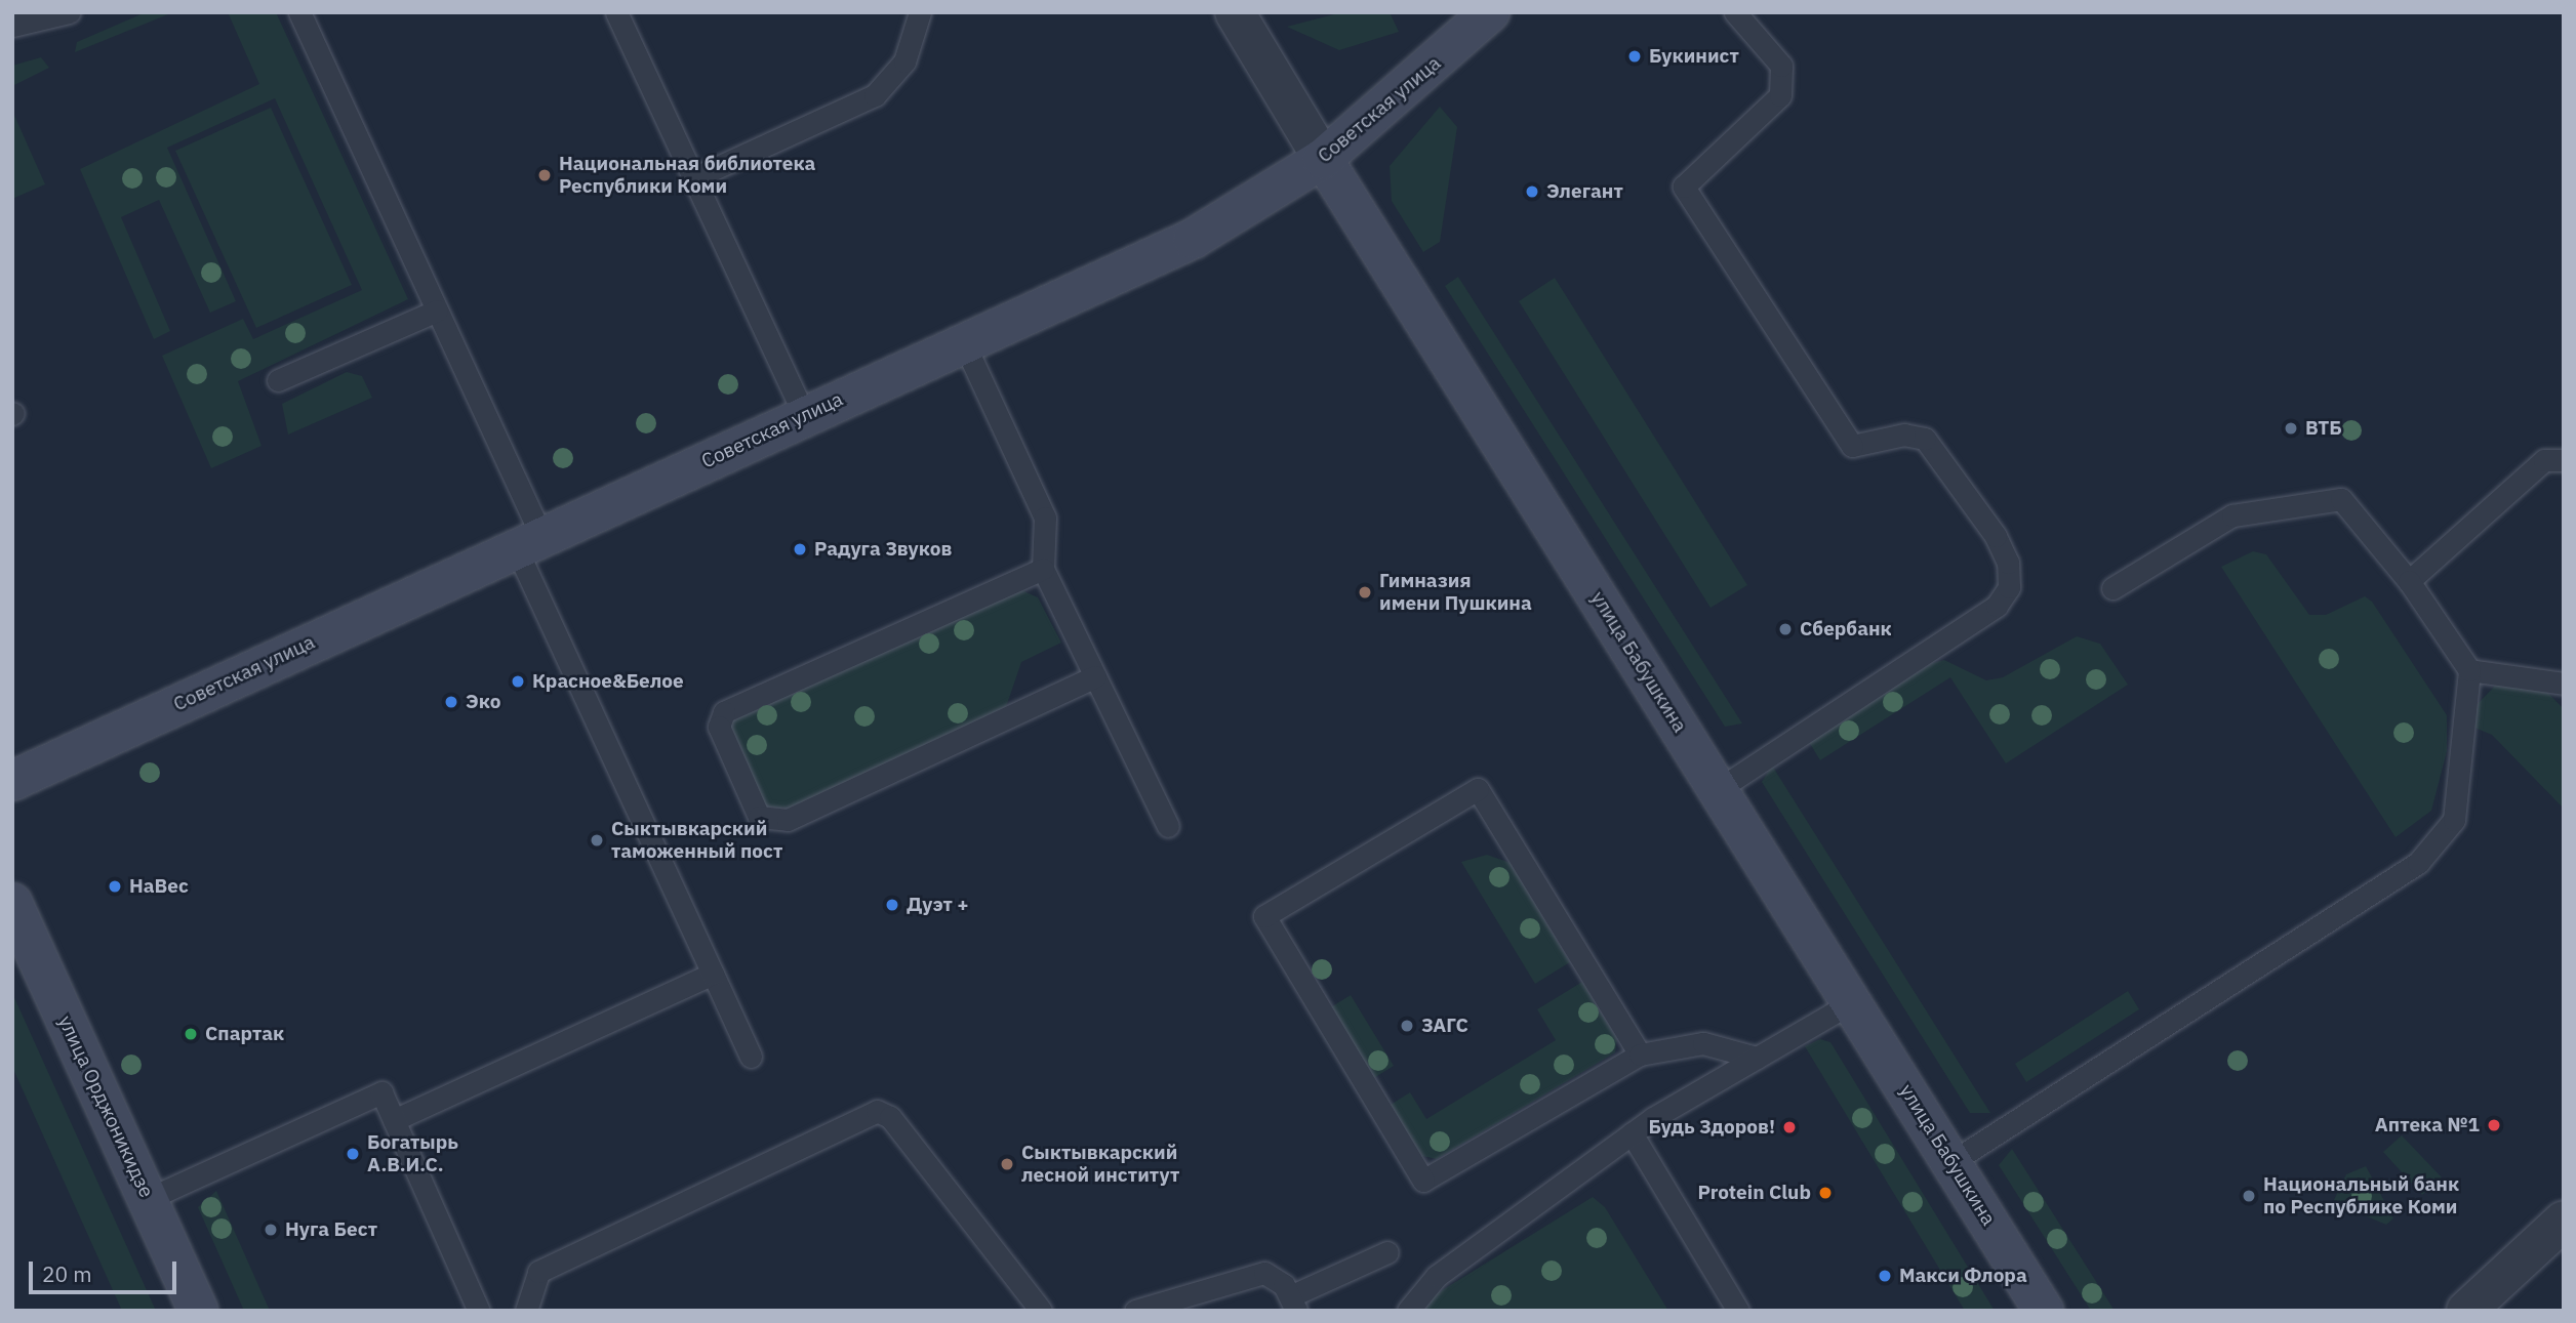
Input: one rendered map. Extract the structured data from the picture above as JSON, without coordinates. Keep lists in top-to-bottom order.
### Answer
{
  "streets": {
    "main road": ["Советская улица", "улица Бабушкина", "улица Орджоникидзе"]
  },
  "crossings": [
    ["Советская улица", "улица Бабушкина"]
  ],
  "places": [
    "Букинист",
    "Национальная библиотека Республики Коми",
    "Элегант",
    "ВТБ",
    "Радуга Звуков",
    "Гимназия имени Пушкина",
    "Сбербанк",
    "Красное&Белое",
    "Эко",
    "Сыктывкарский таможенный пост",
    "НаВес",
    "Дуэт +",
    "ЗАГС",
    "Спартак",
    "Аптека №1",
    "Будь Здоров!",
    "Богатырь А.В.И.С.",
    "Сыктывкарский лесной институт",
    "Protein Club",
    "Национальный банк по Республике Коми",
    "Нуга Бест",
    "Макси Флора"
  ],
  "scale_bar": "20 m"
}
